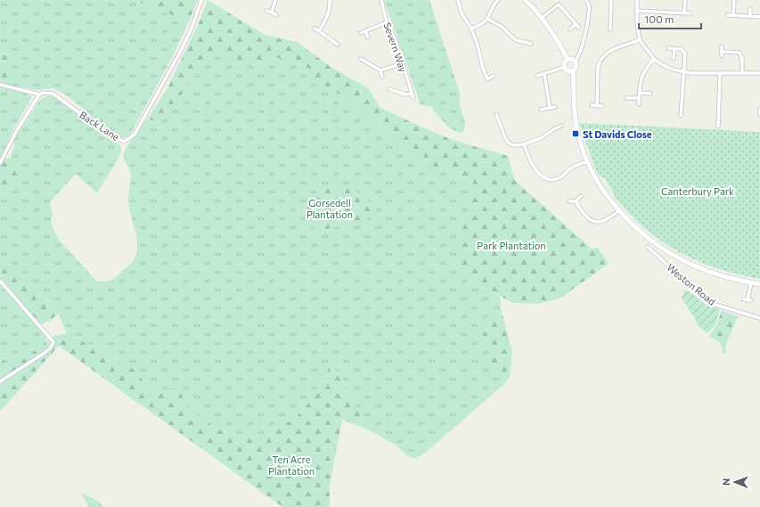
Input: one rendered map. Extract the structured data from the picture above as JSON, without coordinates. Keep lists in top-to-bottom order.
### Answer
{
  "streets": {
    "street": ["Severn Way", "Back Lane", "Weston Road"]
  },
  "parks": [
    "Canterbury Park",
    "Gorsedell Plantation",
    "Park Plantation",
    "Ten Acre Plantation"
  ],
  "places": {
    "transit": ["St Davids Close"]
  },
  "scale_bar": "100 m",
  "north": "left"
}
